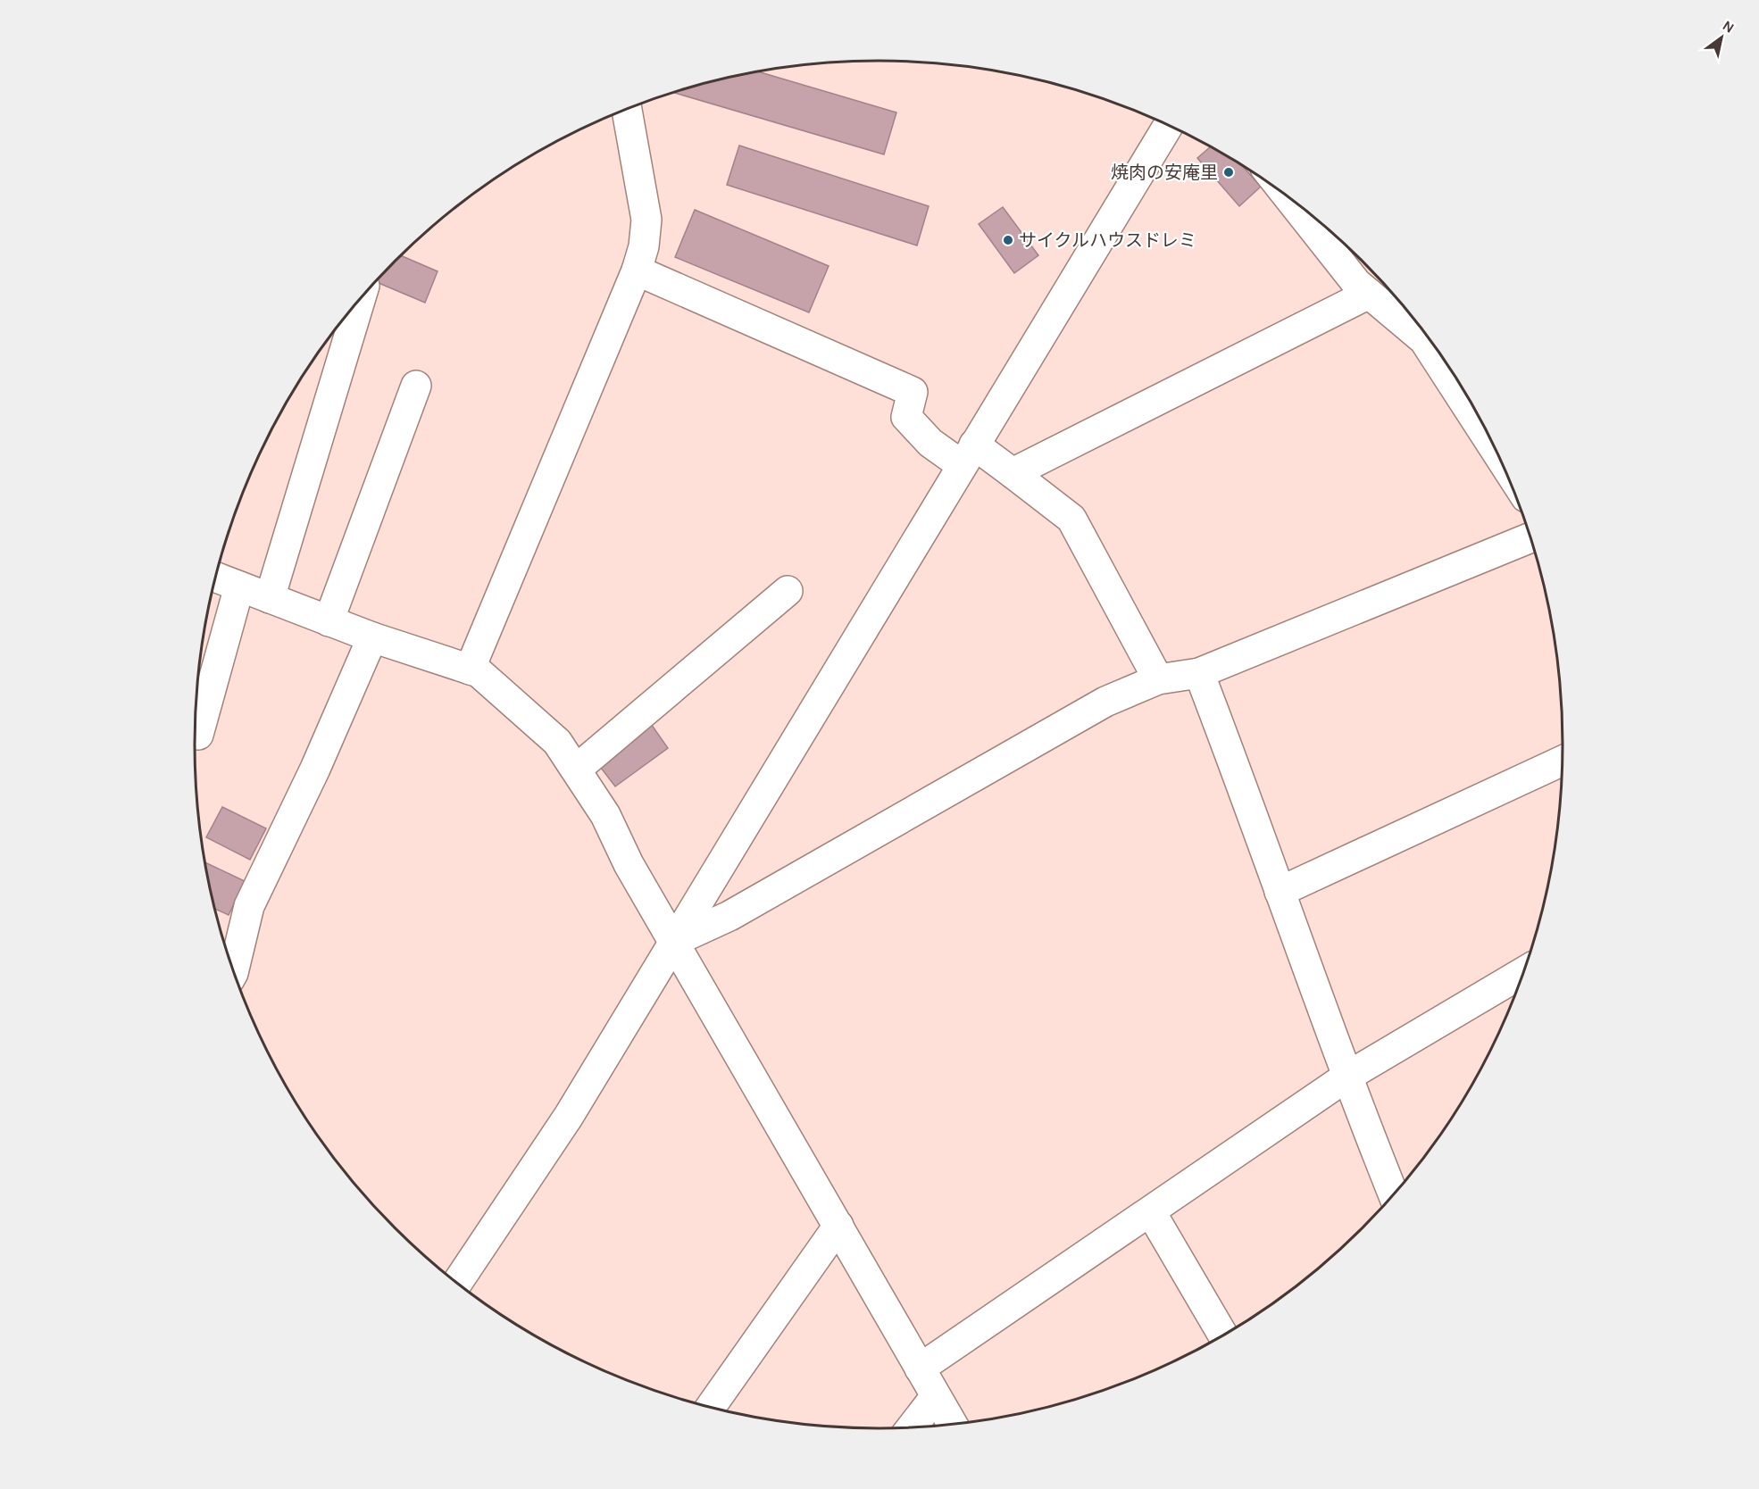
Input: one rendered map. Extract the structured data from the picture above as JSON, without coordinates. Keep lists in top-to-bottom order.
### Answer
{
  "places": ["焼肉の安庵里", "サイクルハウスドレミ"],
  "north": "top right"
}
